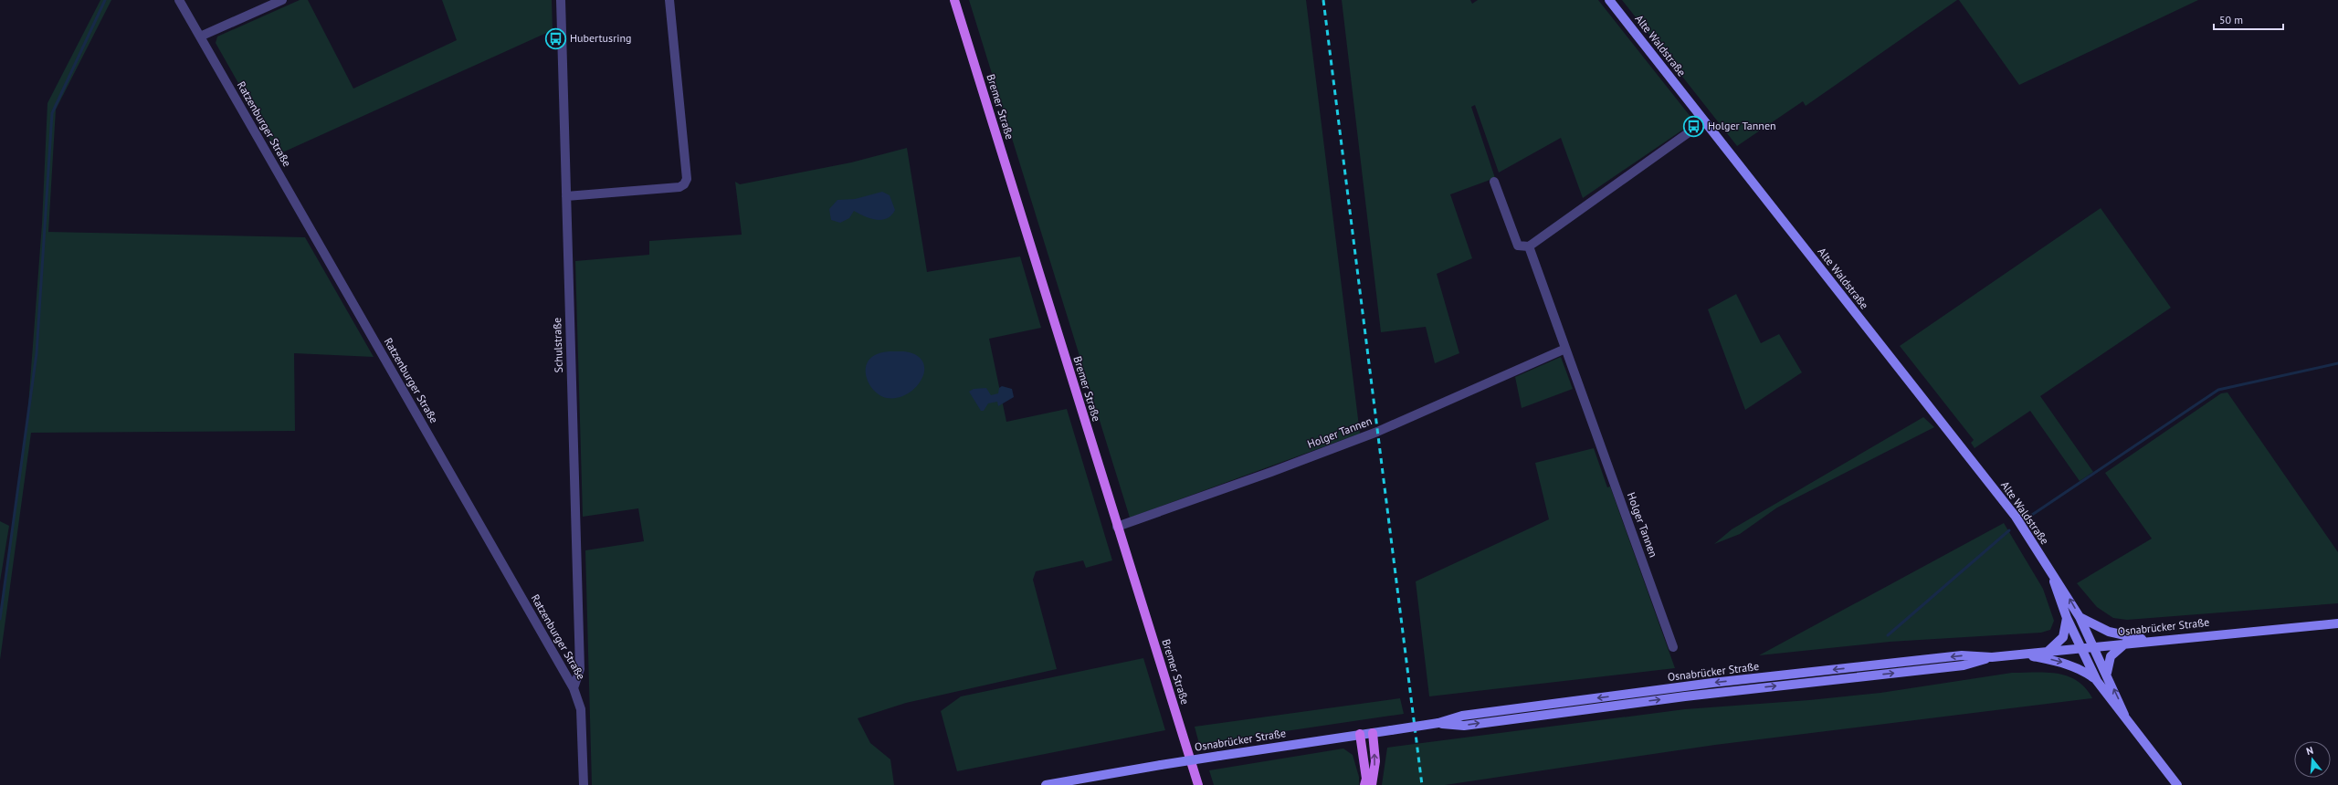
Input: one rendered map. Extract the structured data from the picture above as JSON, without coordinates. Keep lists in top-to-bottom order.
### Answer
{
  "streets": {
    "main road": ["Alte Waldstraße", "Bremer Straße", "Osnabrücker Straße"],
    "street": ["Ratzenburger Straße", "Schulstraße", "Holger Tannen"]
  },
  "crossings": [
    ["Alte Waldstraße", "Osnabrücker Straße"],
    ["Bremer Straße", "Holger Tannen"],
    ["Ratzenburger Straße", "Schulstraße"]
  ],
  "places": {
    "bus stop": ["Hubertusring", "Holger Tannen"]
  },
  "scale_bar": "50 m",
  "north": "top"
}
